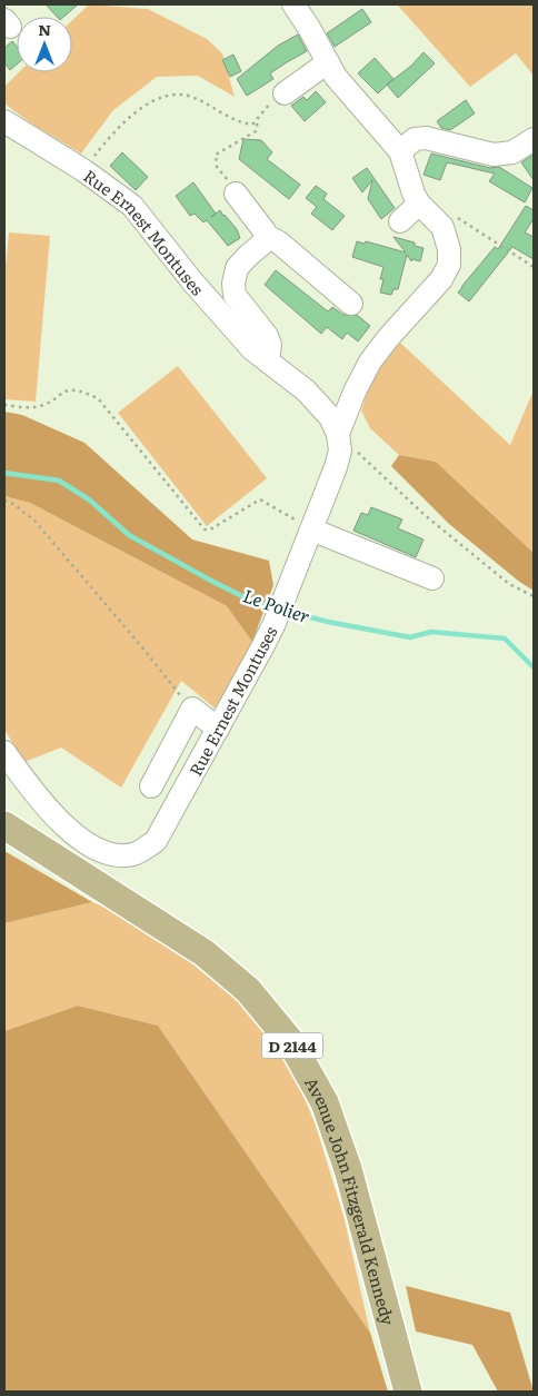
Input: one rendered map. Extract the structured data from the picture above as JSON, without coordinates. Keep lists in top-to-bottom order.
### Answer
{
  "streets": {
    "main road": ["D 2144", "Avenue John Fitzgerald Kennedy"],
    "street": ["Rue Ernest Montuses"]
  },
  "water": ["Le Polier"],
  "north": "top"
}
